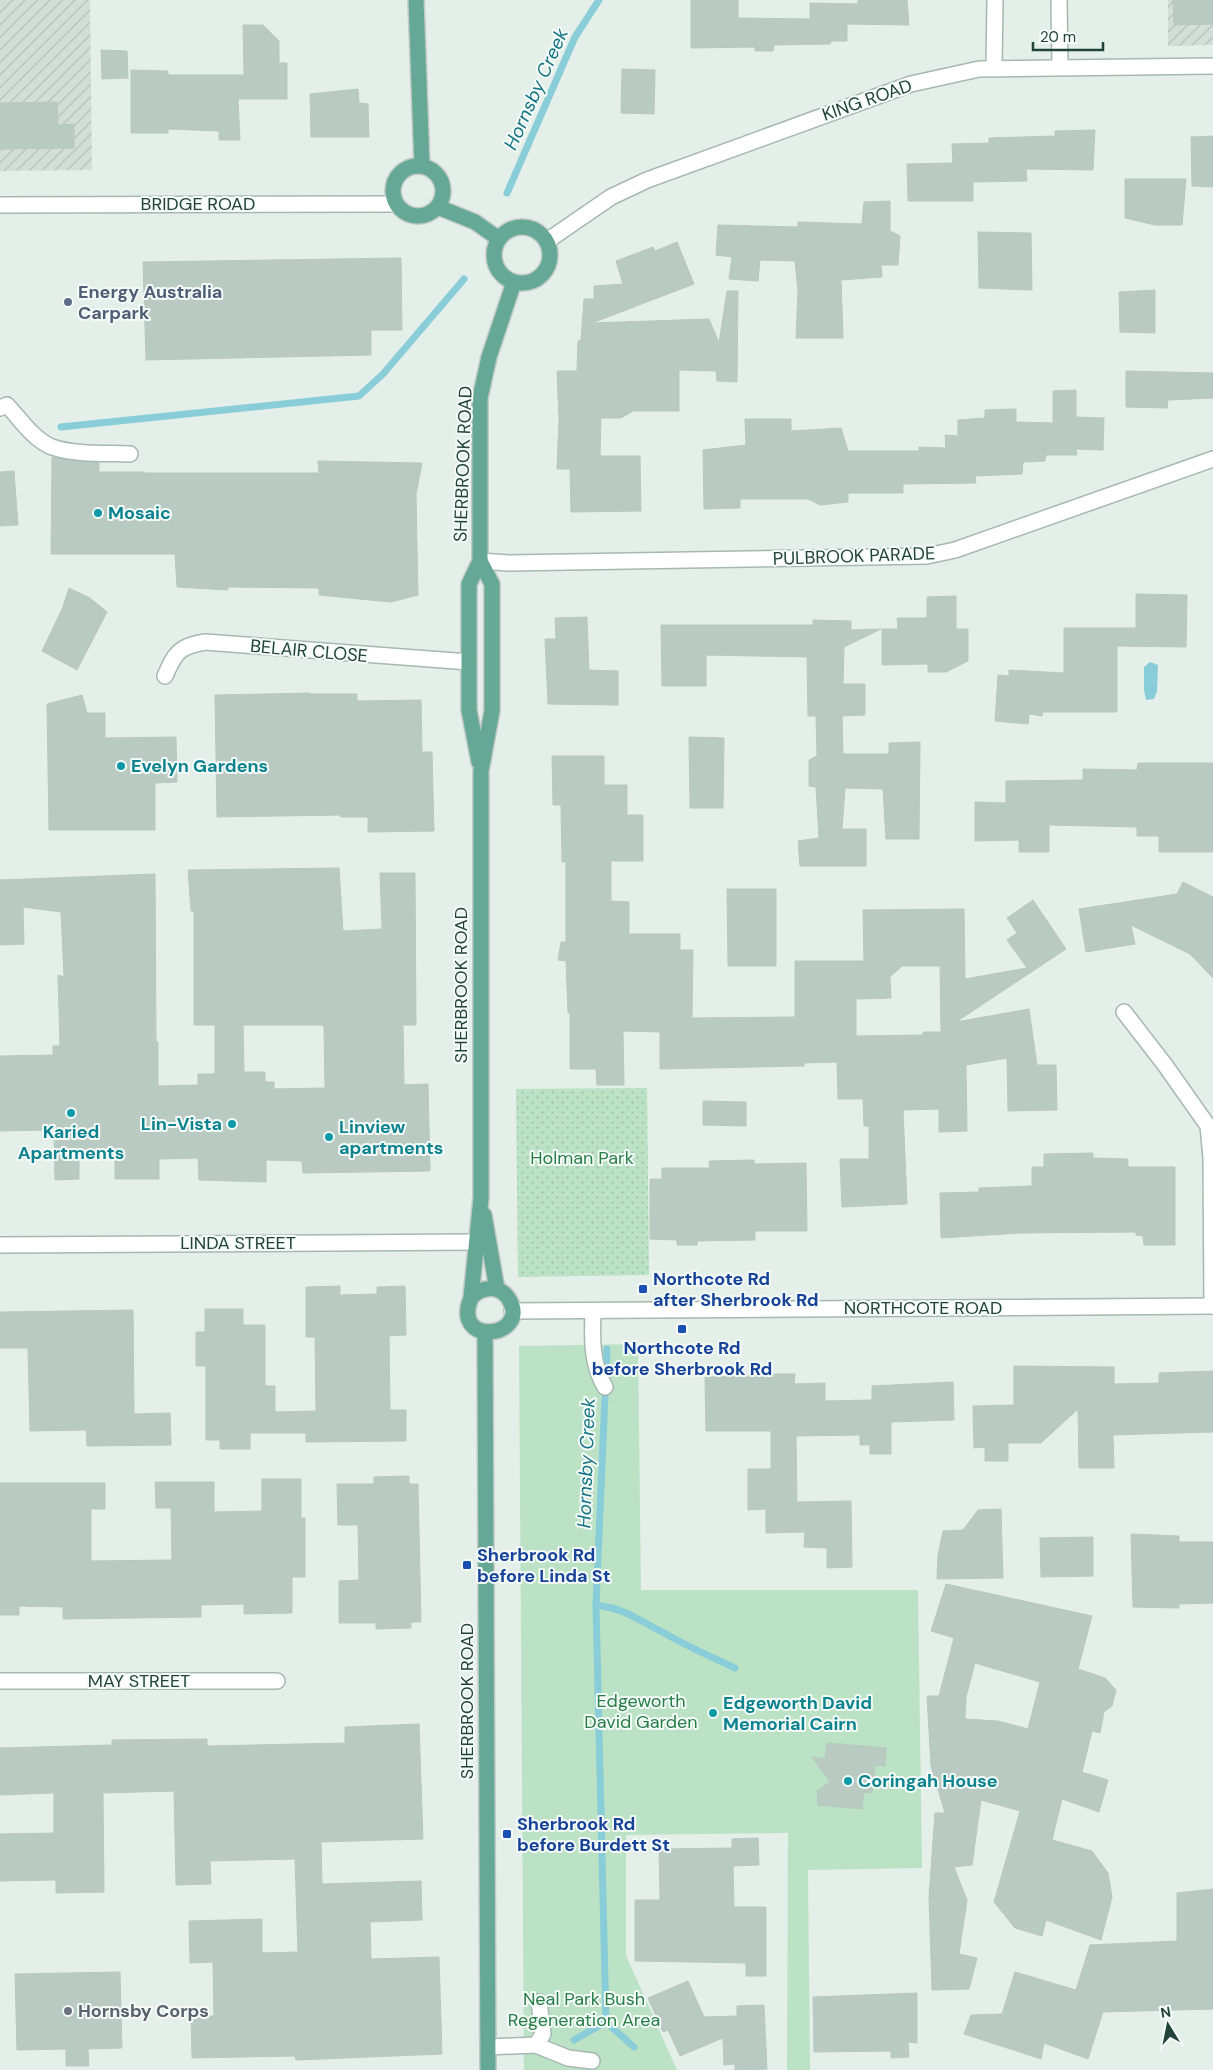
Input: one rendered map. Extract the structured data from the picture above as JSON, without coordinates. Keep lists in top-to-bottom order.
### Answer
{
  "streets": {
    "main road": ["SHERBROOK ROAD"],
    "street": [
      "KING ROAD",
      "BRIDGE ROAD",
      "PULBROOK PARADE",
      "BELAIR CLOSE",
      "LINDA STREET",
      "NORTHCOTE ROAD",
      "MAY STREET"
    ]
  },
  "crossings": [
    ["KING ROAD", "SHERBROOK ROAD"],
    ["SHERBROOK ROAD", "PULBROOK PARADE"],
    ["SHERBROOK ROAD", "BELAIR CLOSE"],
    ["SHERBROOK ROAD", "LINDA STREET"],
    ["SHERBROOK ROAD", "NORTHCOTE ROAD"]
  ],
  "water": ["Hornsby Creek"],
  "parks": ["Holman Park", "Edgeworth David Garden", "Neal Park Bush Regeneration Area"],
  "places": {
    "other": [
      "Energy Australia Carpark",
      "Mosaic",
      "Evelyn Gardens",
      "Karied Apartments",
      "Lin-Vista",
      "Linview apartments",
      "Edgeworth David Memorial Cairn",
      "Coringah House",
      "Hornsby Corps"
    ],
    "transit": [
      "Northcote Rd after Sherbrook Rd",
      "Northcote Rd before Sherbrook Rd",
      "Sherbrook Rd before Linda St",
      "Sherbrook Rd before Burdett St"
    ]
  },
  "scale_bar": "20 m",
  "north": "top"
}
